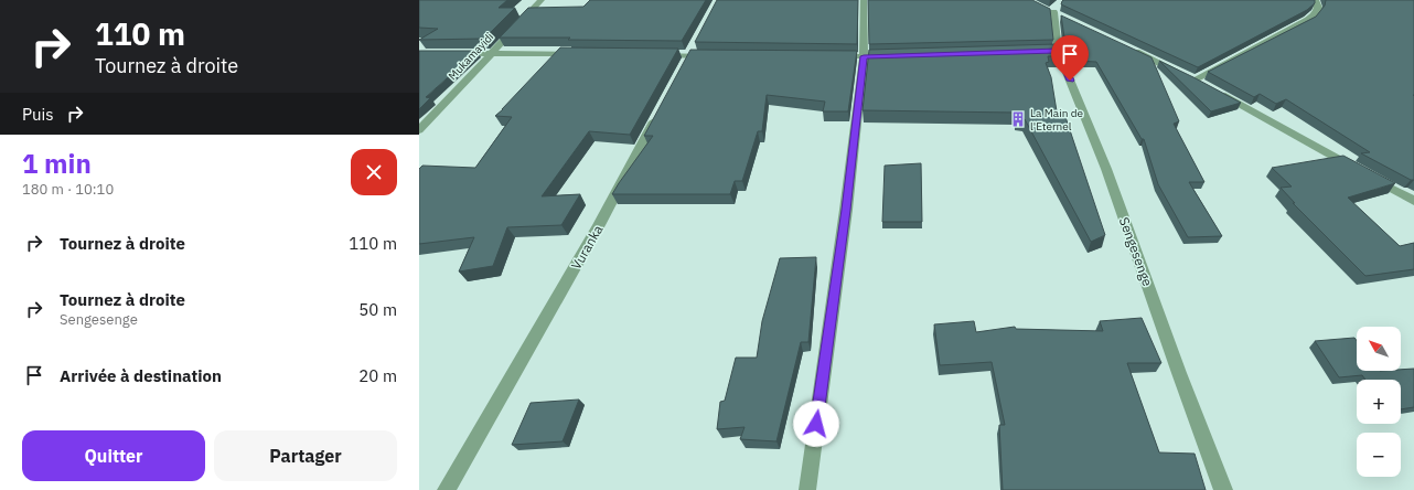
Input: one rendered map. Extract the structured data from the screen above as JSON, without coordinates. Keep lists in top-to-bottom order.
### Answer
{
  "streets": {
    "street": ["Mukamayidi", "Vuranka", "Sengesenge"]
  },
  "places": {
    "building": ["La Main de l'Eternel"]
  },
  "north": "top left",
  "page": {
    "turn": ["110 m", "Tournez à droite"],
    "then": "Puis",
    "heading": ["1 min", "180 m · 10:10"],
    "list": [
      {
        "name": "Tournez à droite",
        "value": "110 m"
      },
      {
        "name": "Tournez à droite",
        "note": "Sengesenge",
        "value": "50 m"
      },
      {
        "name": "Arrivée à destination",
        "value": "20 m"
      }
    ],
    "map_buttons": ["+", "−"],
    "buttons": ["Quitter", "Partager"]
  }
}
